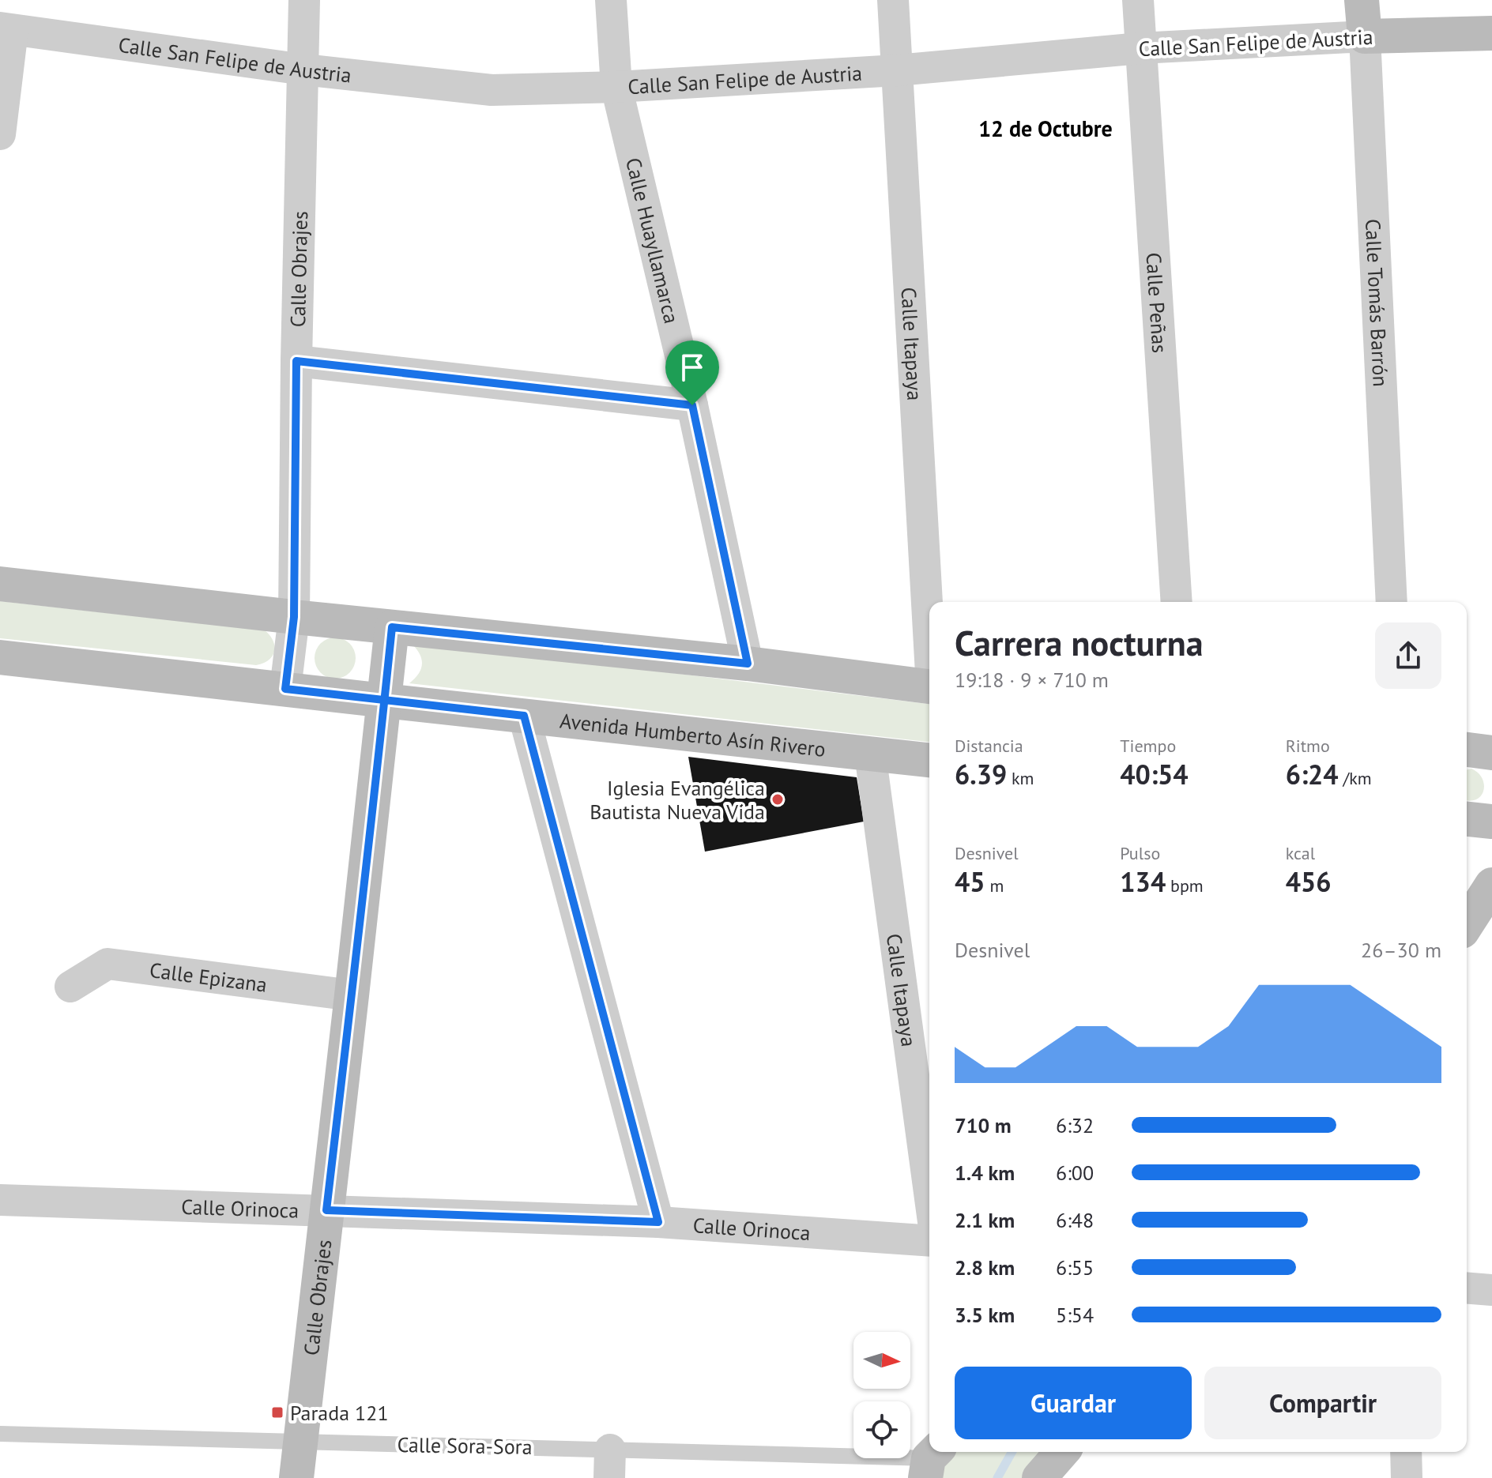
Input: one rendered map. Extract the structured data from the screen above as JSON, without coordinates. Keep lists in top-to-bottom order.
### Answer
{
  "streets": {
    "street": [
      "Calle San Felipe de Austria",
      "Calle Huayllamarca",
      "Calle Obrajes",
      "Calle Peñas",
      "Calle Tomás Barrón",
      "Calle Itapaya",
      "Avenida Humberto Asín Rivero",
      "Calle Epizana",
      "Calle Orinoca"
    ],
    "lane": ["Calle Sora-Sora"]
  },
  "crossings": [
    ["Calle San Felipe de Austria", "Calle Huayllamarca"],
    ["Calle San Felipe de Austria", "Calle Obrajes"],
    ["Calle San Felipe de Austria", "Calle Peñas"],
    ["Calle San Felipe de Austria", "Calle Tomás Barrón"],
    ["Calle San Felipe de Austria", "Calle Itapaya"],
    ["Calle Obrajes", "Avenida Humberto Asín Rivero"],
    ["Calle Obrajes", "Calle Epizana"],
    ["Calle Obrajes", "Calle Orinoca"],
    ["Calle Obrajes", "Calle Sora-Sora"],
    ["Calle Itapaya", "Avenida Humberto Asín Rivero"]
  ],
  "districts": ["12 de Octubre"],
  "places": {
    "other": ["Iglesia Evangélica Bautista Nueva Vida"],
    "transit": ["Parada 121"]
  },
  "north": "right",
  "page": {
    "heading": ["Carrera nocturna", "19:18 · 9 × 710 m"],
    "stats": [
      ["Distancia", "6.39 km"],
      ["Tiempo", "40:54"],
      ["Ritmo", "6:24 /km"],
      ["Desnivel", "45 m"],
      ["Pulso", "134 bpm"],
      ["kcal", "456"]
    ],
    "chart": ["Desnivel", "26–30 m"],
    "list": [
      {
        "name": "710 m",
        "note": "6:32"
      },
      {
        "name": "1.4 km",
        "note": "6:00"
      },
      {
        "name": "2.1 km",
        "note": "6:48"
      },
      {
        "name": "2.8 km",
        "note": "6:55"
      },
      {
        "name": "3.5 km",
        "note": "5:54"
      }
    ],
    "buttons": ["Guardar", "Compartir"]
  }
}
